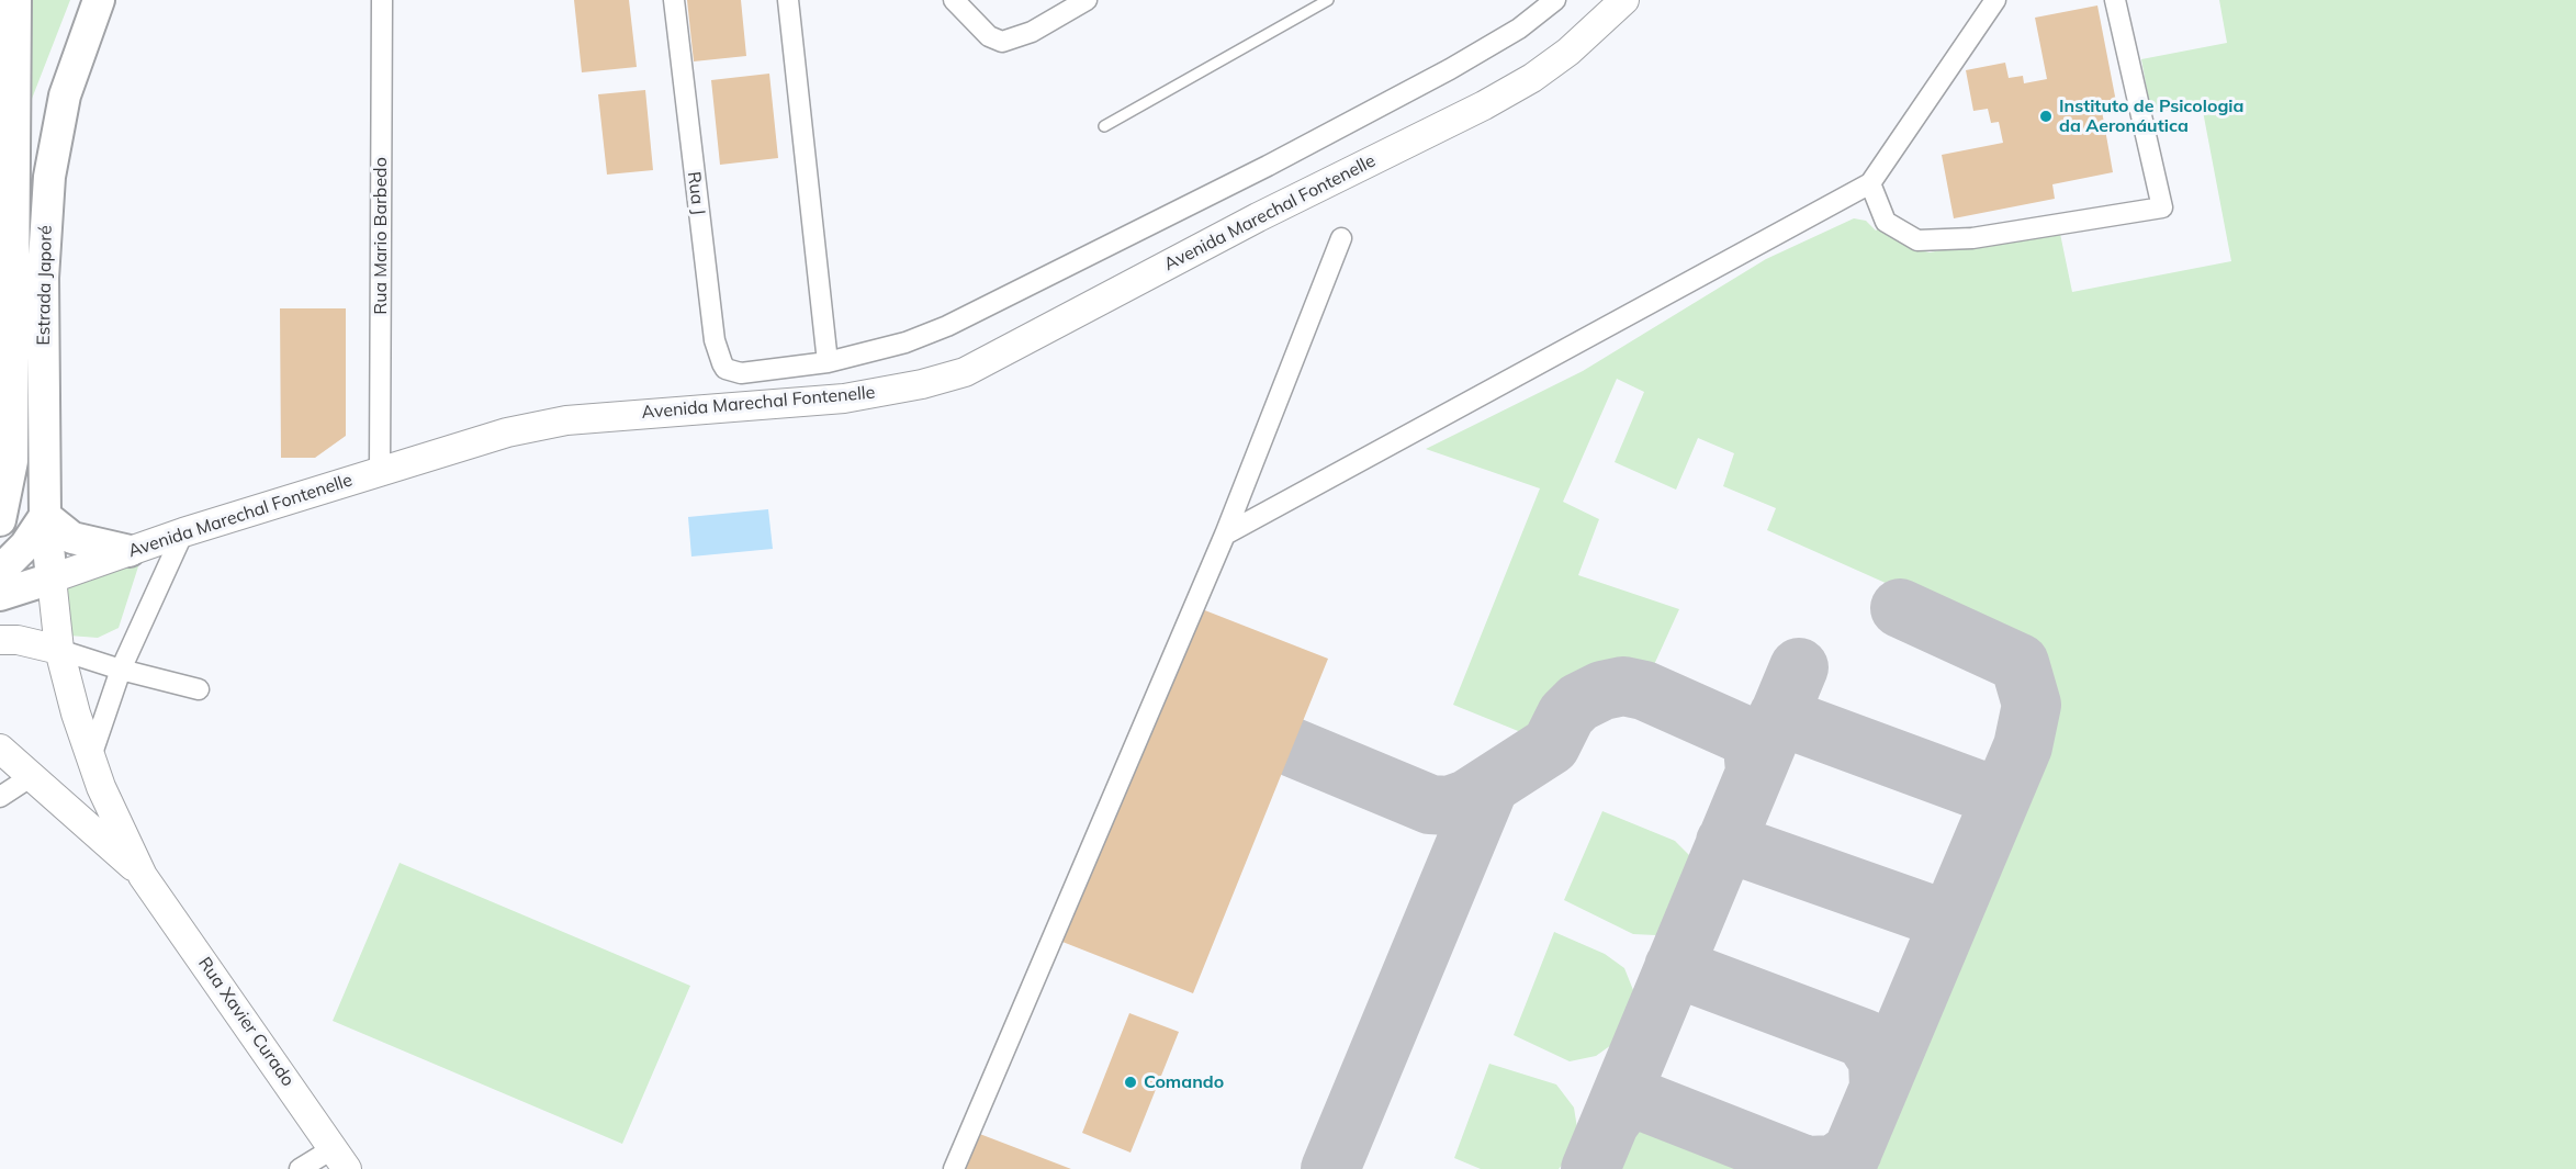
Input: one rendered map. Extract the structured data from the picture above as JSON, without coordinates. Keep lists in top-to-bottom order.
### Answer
{
  "streets": {
    "main road": ["Avenida Marechal Fontenelle", "Estrada Japoré", "Rua Xavier Curado"],
    "street": ["Rua J", "Rua Mario Barbedo"]
  },
  "crossings": [
    ["Avenida Marechal Fontenelle", "Rua Mario Barbedo"],
    ["Avenida Marechal Fontenelle", "Estrada Japoré"],
    ["Avenida Marechal Fontenelle", "Rua Xavier Curado"],
    ["Estrada Japoré", "Rua Xavier Curado"]
  ],
  "places": ["Instituto de Psicologia da Aeronáutica", "Comando"]
}
